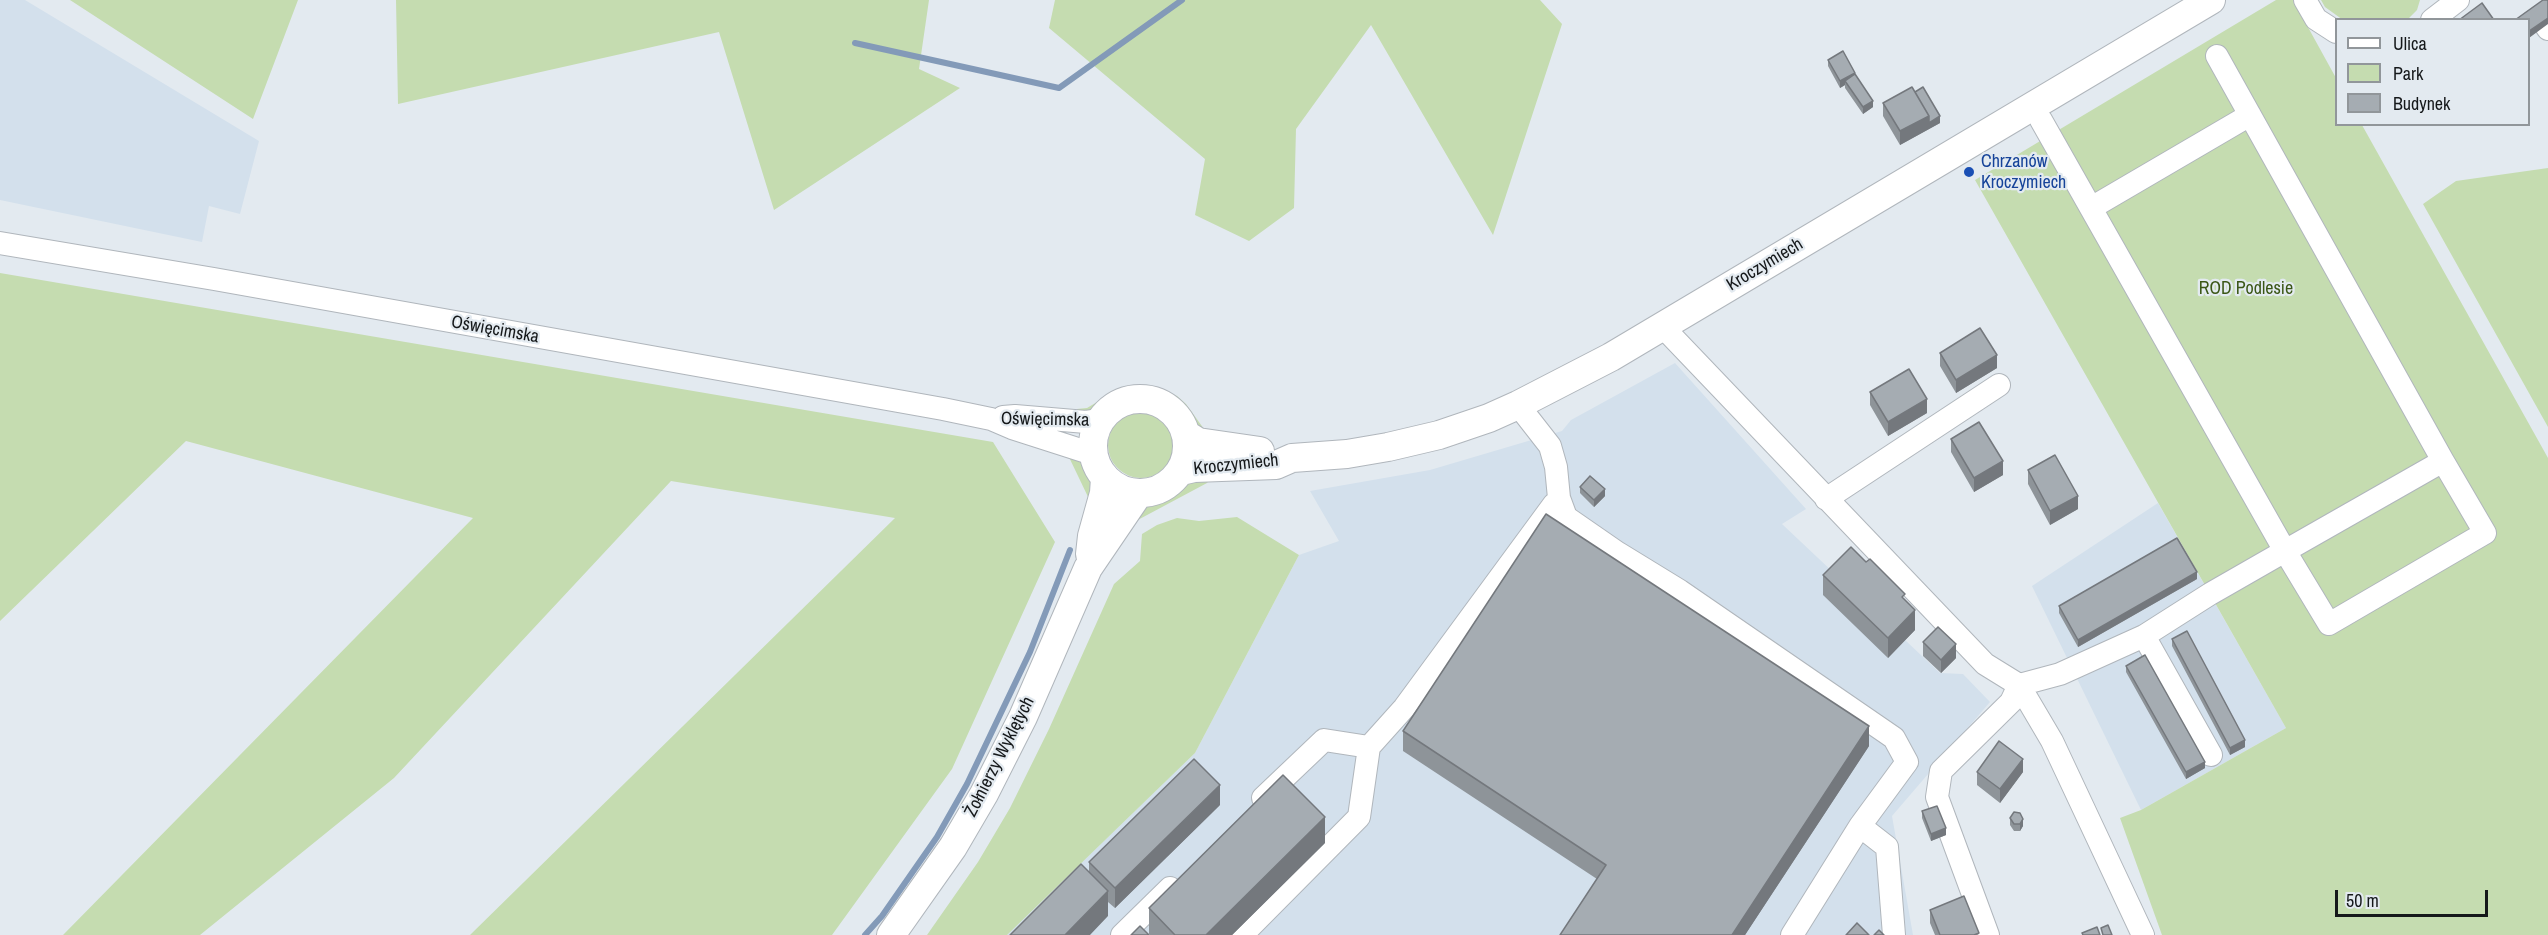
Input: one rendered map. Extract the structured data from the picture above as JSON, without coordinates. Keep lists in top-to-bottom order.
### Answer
{
  "streets": {
    "main road": ["Kroczymiech", "Żołnierzy Wyklętych"],
    "street": ["Oświęcimska"]
  },
  "crossings": [
    ["Kroczymiech", "Oświęcimska"],
    ["Kroczymiech", "Żołnierzy Wyklętych"],
    ["Oświęcimska", "Żołnierzy Wyklętych"]
  ],
  "parks": ["ROD Podlesie"],
  "places": ["Chrzanów Kroczymiech"],
  "legend": ["Ulica", "Park", "Budynek"],
  "scale_bar": "50 m"
}
